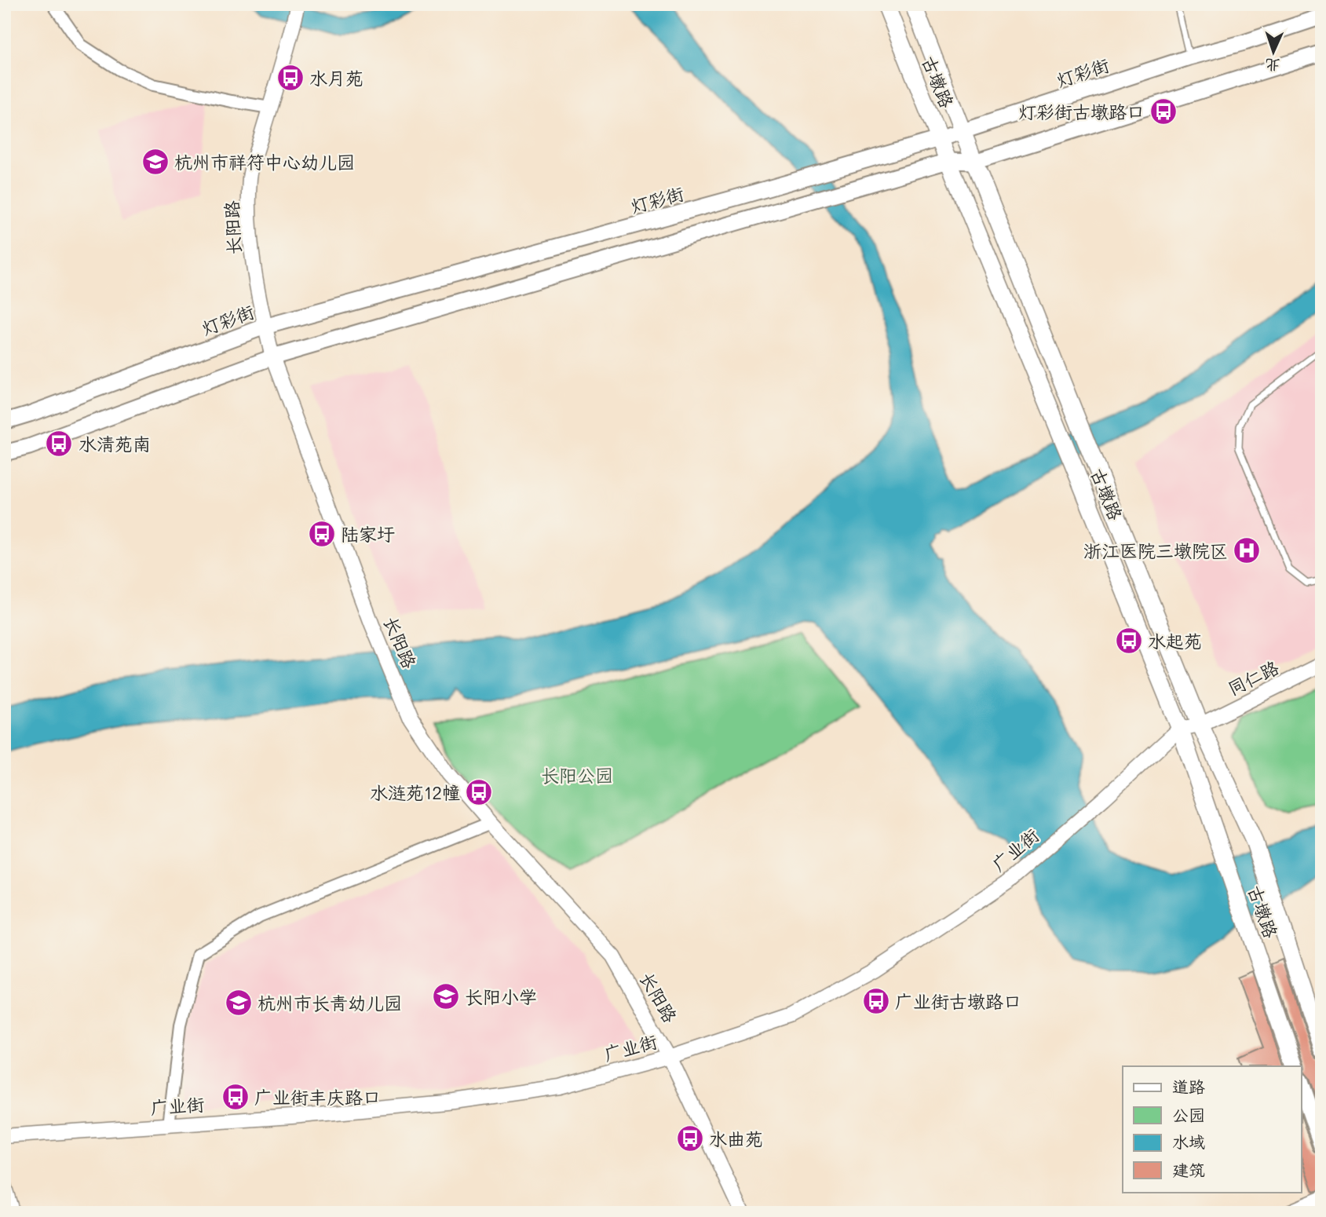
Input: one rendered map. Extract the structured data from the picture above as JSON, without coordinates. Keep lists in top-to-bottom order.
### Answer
{
  "streets": {
    "main road": ["灯彩街", "古墩路"],
    "street": ["长阳路", "同仁路", "广业街"]
  },
  "crossings": [
    ["灯彩街", "古墩路"],
    ["灯彩街", "长阳路"],
    ["古墩路", "同仁路"],
    ["古墩路", "广业街"],
    ["长阳路", "广业街"]
  ],
  "parks": ["长阳公园"],
  "places": {
    "bus stop": [
      "水月苑",
      "灯彩街古墩路口",
      "水清苑南",
      "陆家圩",
      "水起苑",
      "水涟苑12幢",
      "广业街古墩路口",
      "广业街丰庆路口",
      "水曲苑"
    ],
    "school or university": ["杭州市祥符中心幼儿园", "长阳小学", "杭州市长青幼儿园"],
    "hospital": ["浙江医院三墩院区"]
  },
  "legend": [
    "道路",
    "公园",
    "水域",
    "建筑"
  ],
  "north": "bottom"
}
